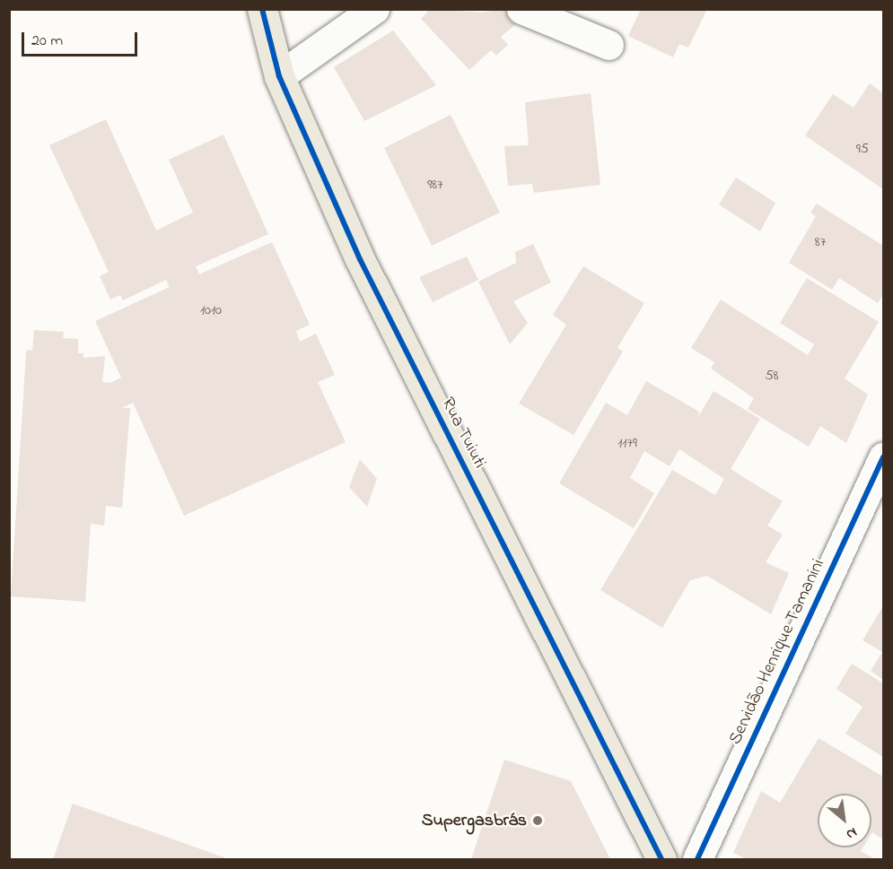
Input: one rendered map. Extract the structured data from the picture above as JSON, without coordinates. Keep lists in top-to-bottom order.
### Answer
{
  "streets": {
    "main road": ["Rua Tuiuti"],
    "street": ["Servidão Henrique Tamanini"]
  },
  "places": ["Supergasbrás"],
  "house_numbers": [
    "95",
    "987",
    "87",
    "1010",
    "58",
    "1179"
  ],
  "scale_bar": "20 m",
  "north": "bottom right"
}
